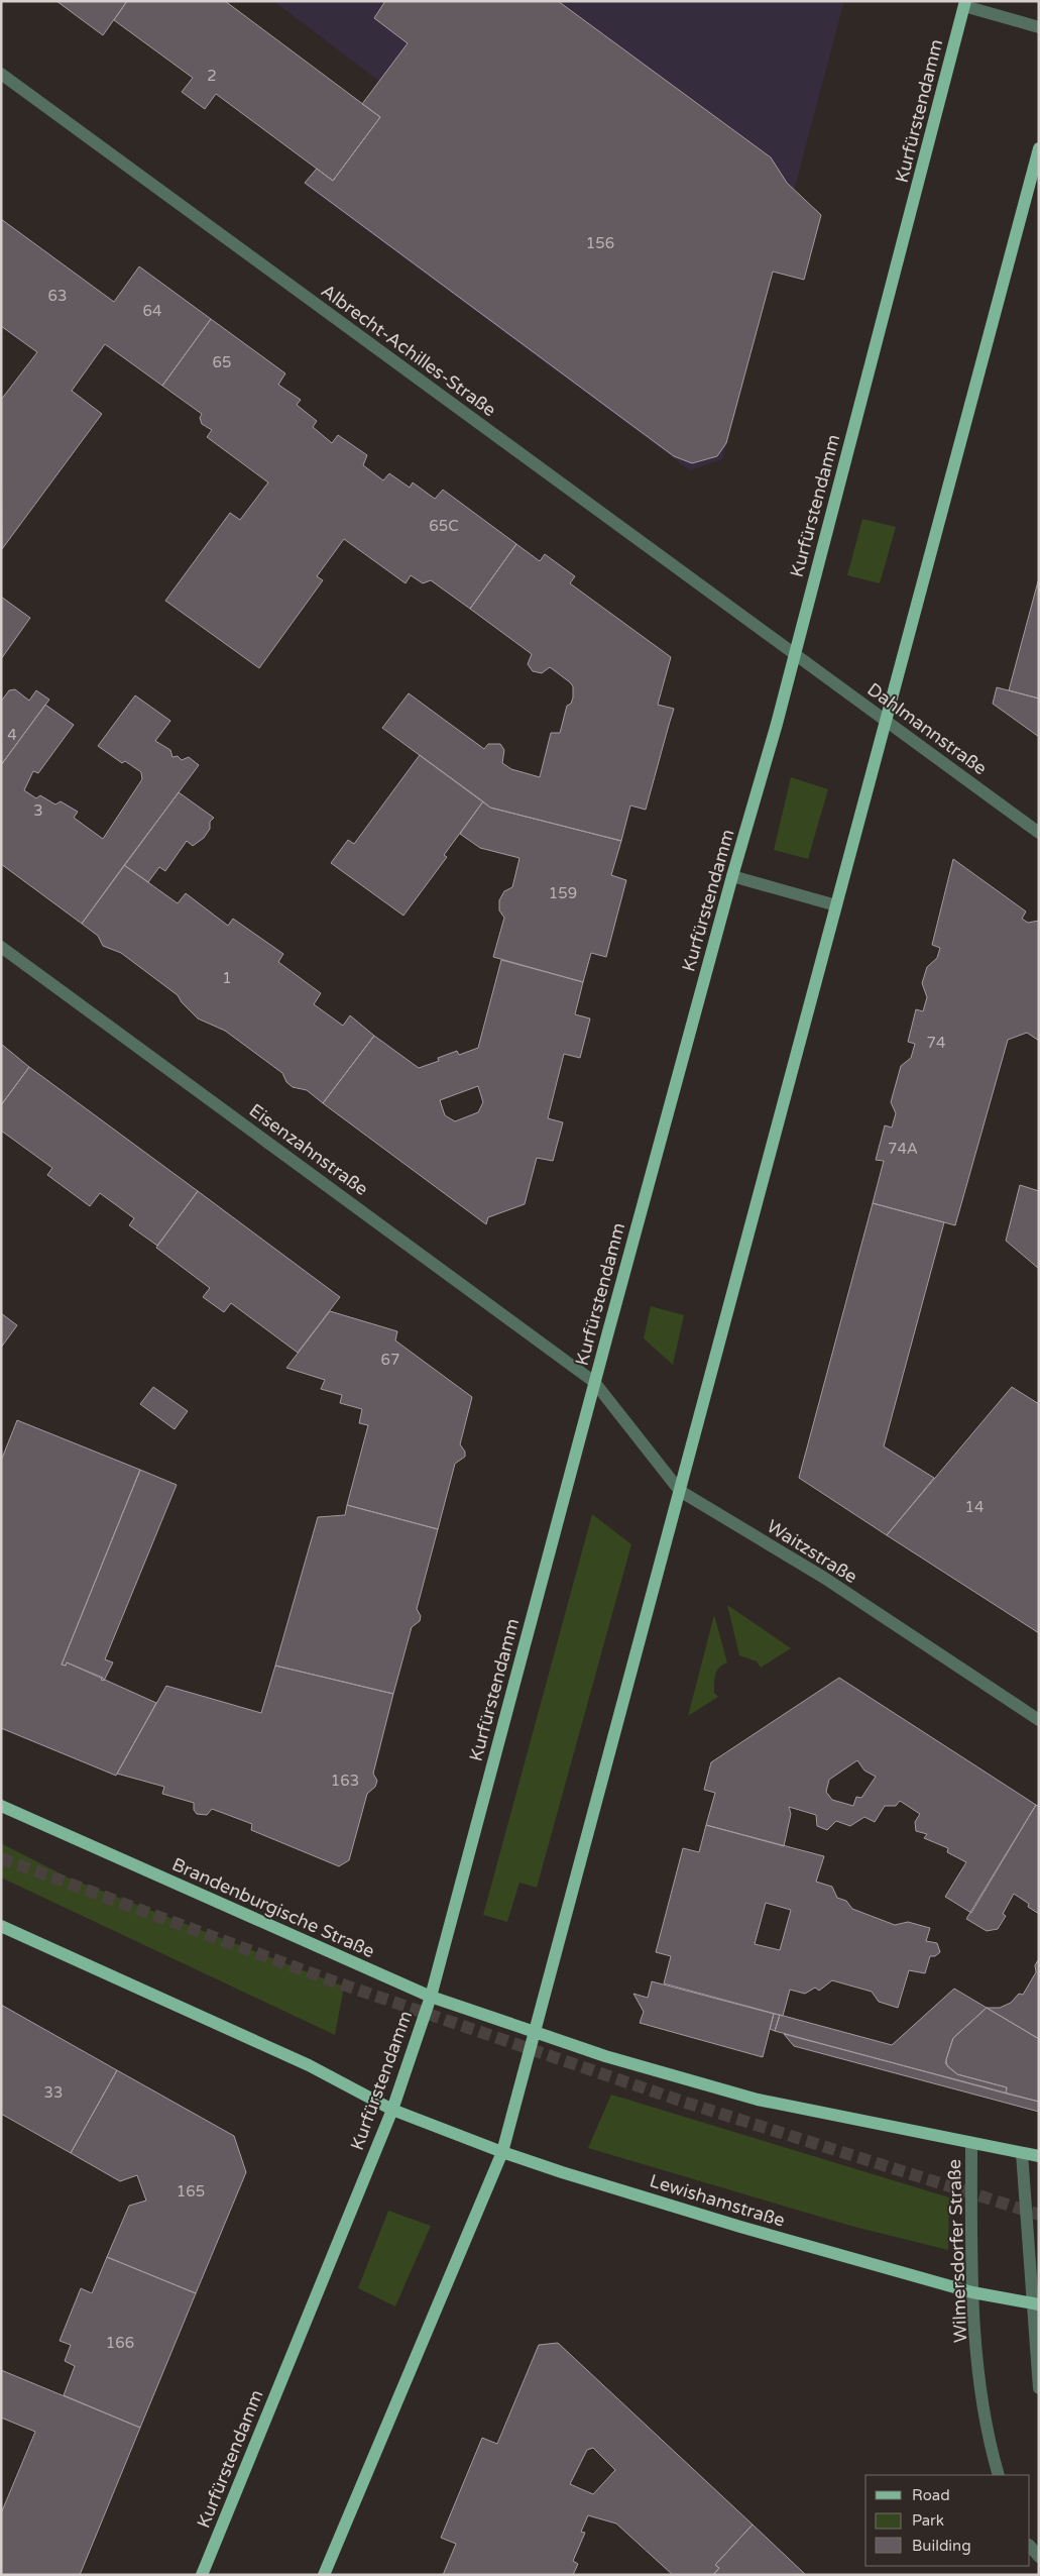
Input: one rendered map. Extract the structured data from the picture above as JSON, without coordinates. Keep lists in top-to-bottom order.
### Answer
{
  "streets": {
    "main road": ["Kurfürstendamm", "Brandenburgische Straße", "Lewishamstraße"],
    "street": [
      "Albrecht-Achilles-Straße",
      "Dahlmannstraße",
      "Eisenzahnstraße",
      "Waitzstraße",
      "Wilmersdorfer Straße"
    ]
  },
  "crossings": [
    ["Kurfürstendamm", "Albrecht-Achilles-Straße"],
    ["Kurfürstendamm", "Dahlmannstraße"],
    ["Kurfürstendamm", "Eisenzahnstraße"],
    ["Kurfürstendamm", "Waitzstraße"],
    ["Kurfürstendamm", "Brandenburgische Straße"],
    ["Kurfürstendamm", "Lewishamstraße"],
    ["Albrecht-Achilles-Straße", "Dahlmannstraße"],
    ["Eisenzahnstraße", "Waitzstraße"],
    ["Lewishamstraße", "Wilmersdorfer Straße"]
  ],
  "house_numbers": [
    "2",
    "156",
    "63",
    "64",
    "65",
    "65C",
    "4",
    "3",
    "159",
    "1",
    "74",
    "74A",
    "67",
    "14",
    "163",
    "33",
    "165",
    "166"
  ],
  "legend": ["Road", "Park", "Building"]
}
